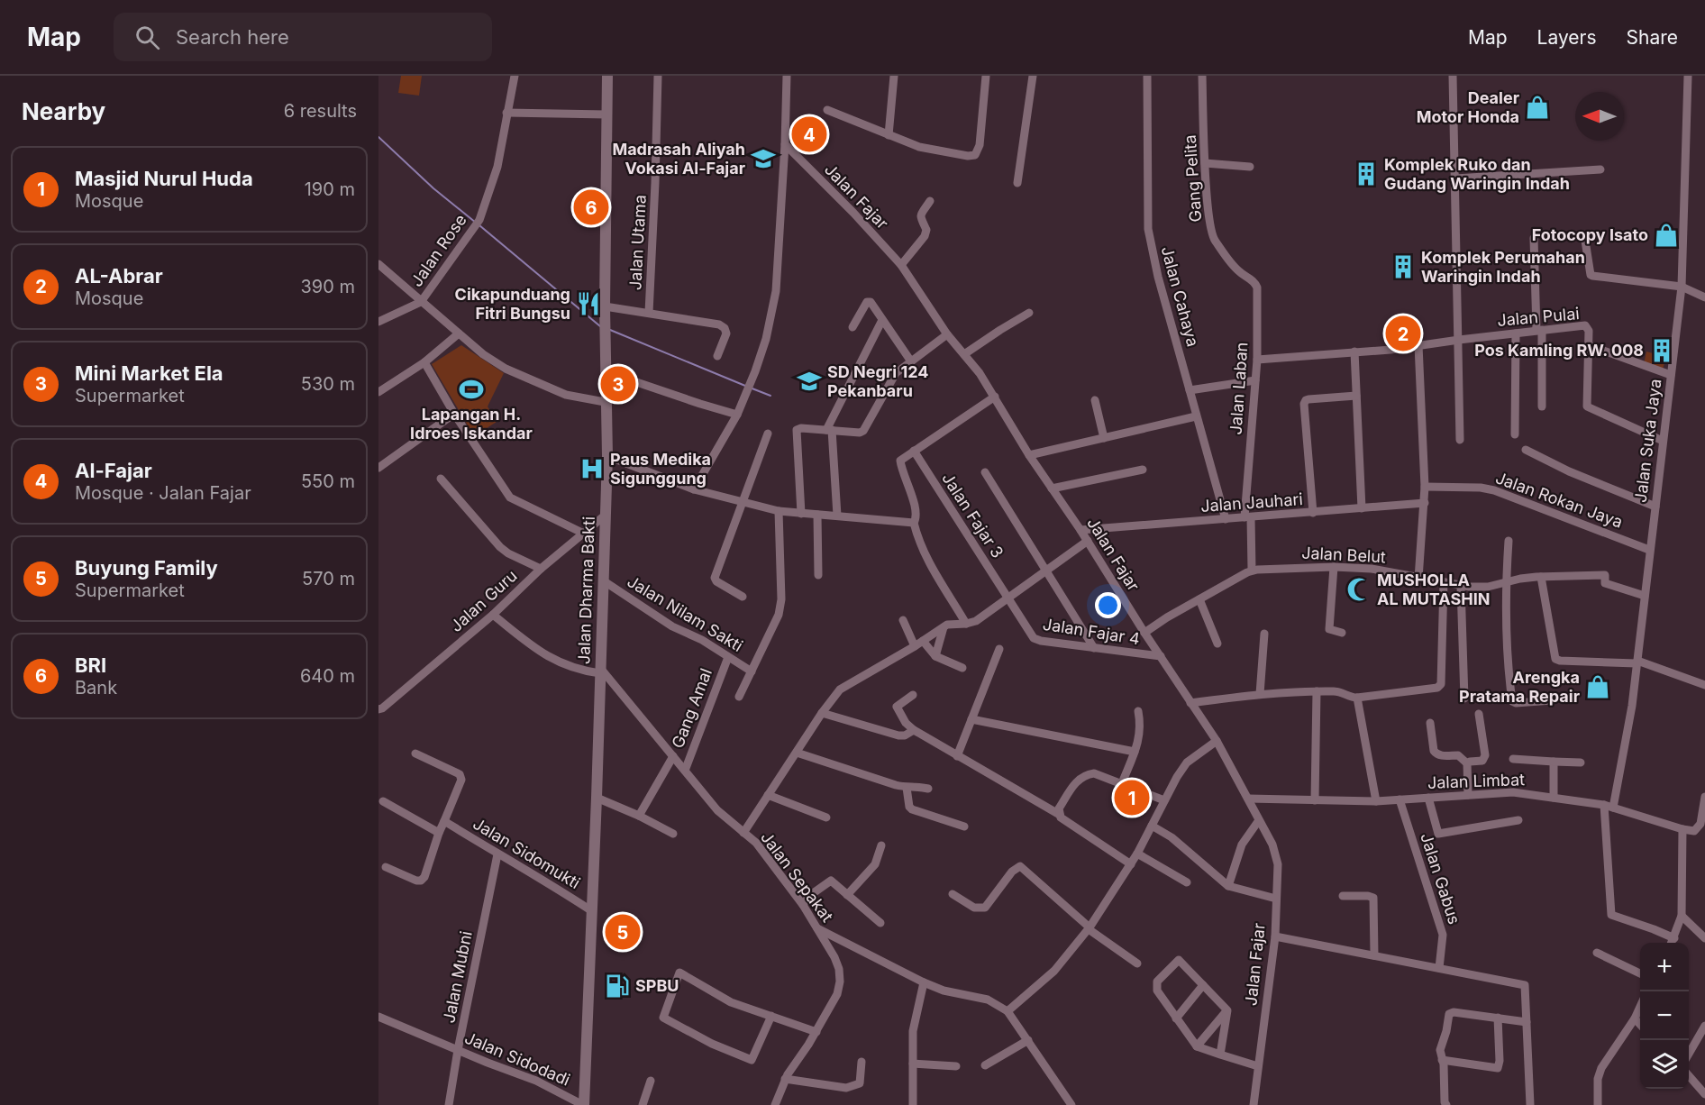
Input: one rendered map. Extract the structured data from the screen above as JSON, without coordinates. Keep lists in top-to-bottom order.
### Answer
{
  "streets": {
    "main road": ["Jalan Dharma Bakti"],
    "street": [
      "Gang Pelita",
      "Jalan Fajar",
      "Jalan Utama",
      "Jalan Rose",
      "Jalan Cahaya",
      "Jalan Pulai",
      "Jalan Laban",
      "Jalan Suka Jaya",
      "Jalan Rokan Jaya",
      "Jalan Jauhari",
      "Jalan Fajar 3",
      "Jalan Belut",
      "Jalan Guru",
      "Jalan Nilam Sakti",
      "Jalan Fajar 4",
      "Gang Amal",
      "Jalan Limbat",
      "Jalan Sidomukti",
      "Jalan Sepakat",
      "Jalan Gabus",
      "Jalan Mubni",
      "Jalan Sidodadi"
    ]
  },
  "crossings": [
    ["Gang Pelita", "Jalan Laban"],
    ["Jalan Fajar", "Jalan Jauhari"],
    ["Jalan Fajar", "Jalan Belut"],
    ["Jalan Fajar", "Jalan Fajar 4"],
    ["Jalan Fajar", "Jalan Limbat"],
    ["Jalan Cahaya", "Jalan Jauhari"],
    ["Jalan Pulai", "Jalan Laban"],
    ["Jalan Pulai", "Jalan Suka Jaya"],
    ["Jalan Laban", "Jalan Jauhari"],
    ["Jalan Laban", "Jalan Belut"],
    ["Jalan Suka Jaya", "Jalan Rokan Jaya"],
    ["Jalan Suka Jaya", "Jalan Belut"],
    ["Jalan Suka Jaya", "Jalan Limbat"],
    ["Jalan Fajar 3", "Jalan Fajar 4"],
    ["Jalan Dharma Bakti", "Jalan Guru"],
    ["Jalan Dharma Bakti", "Jalan Nilam Sakti"],
    ["Jalan Dharma Bakti", "Jalan Sidomukti"],
    ["Jalan Dharma Bakti", "Jalan Sepakat"],
    ["Jalan Dharma Bakti", "Jalan Sidodadi"],
    ["Jalan Nilam Sakti", "Gang Amal"],
    ["Gang Amal", "Jalan Sepakat"],
    ["Jalan Limbat", "Jalan Gabus"],
    ["Jalan Sidomukti", "Jalan Mubni"],
    ["Jalan Mubni", "Jalan Sidodadi"]
  ],
  "places": {
    "shop": ["Dealer Motor Honda", "Fotocopy Isato", "Arengka Pratama Repair"],
    "school or university": ["Madrasah Aliyah Vokasi Al-Fajar", "SD Negri 124 Pekanbaru"],
    "building": ["Komplek Ruko dan Gudang Waringin Indah", "Komplek Perumahan Waringin Indah", "Pos Kamling RW. 008"],
    "restaurant": ["Cikapunduang Fitri Bungsu"],
    "sports": ["Lapangan H. Idroes Iskandar"],
    "hospital": ["Paus Medika Sigunggung"],
    "mosque": ["MUSHOLLA AL MUTASHIN"],
    "fuel station": ["SPBU"]
  },
  "north": "left",
  "page": {
    "header": "Map",
    "search": "Search here",
    "nav": ["Map", "Layers", "Share"],
    "heading": ["Nearby", "6 results"],
    "pins": [
      "4",
      "6",
      "2",
      "3",
      "1",
      "5"
    ],
    "list": [
      {
        "mark": "1",
        "name": "Masjid Nurul Huda",
        "note": "Mosque",
        "value": "190 m"
      },
      {
        "mark": "2",
        "name": "AL-Abrar",
        "note": "Mosque",
        "value": "390 m"
      },
      {
        "mark": "3",
        "name": "Mini Market Ela",
        "note": "Supermarket",
        "value": "530 m"
      },
      {
        "mark": "4",
        "name": "Al-Fajar",
        "note": "Mosque · Jalan Fajar",
        "value": "550 m"
      },
      {
        "mark": "5",
        "name": "Buyung Family",
        "note": "Supermarket",
        "value": "570 m"
      },
      {
        "mark": "6",
        "name": "BRI",
        "note": "Bank",
        "value": "640 m"
      }
    ],
    "map_buttons": ["+", "−"]
  }
}
